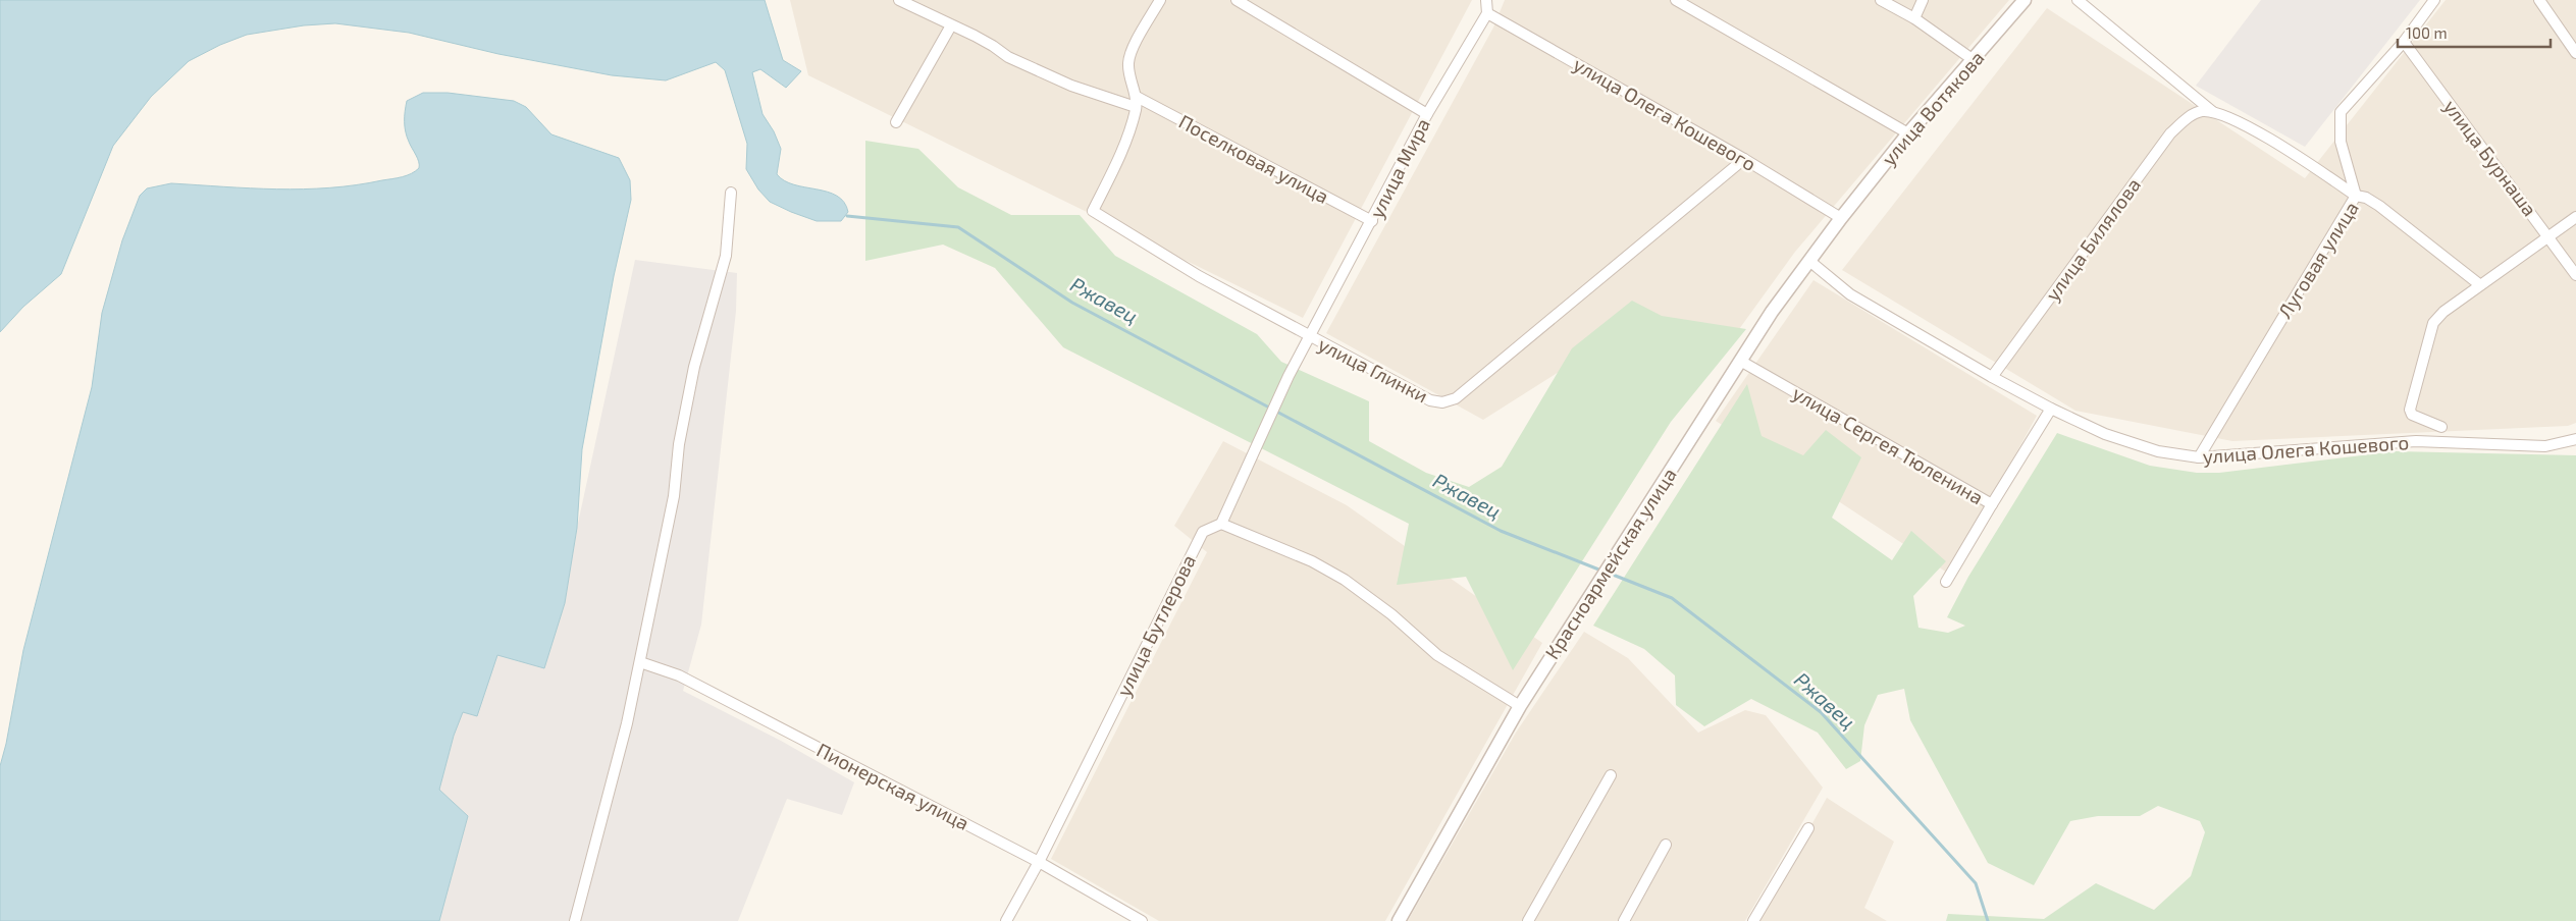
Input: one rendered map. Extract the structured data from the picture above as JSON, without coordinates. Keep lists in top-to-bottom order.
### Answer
{
  "streets": {
    "street": [
      "улица Вотякова",
      "улица Олега Кошевого",
      "улица Бурнаша",
      "Поселковая улица",
      "улица Мира",
      "улица Билялова",
      "Луговая улица",
      "улица Глинки",
      "улица Сергея Тюленина",
      "Красноармейская улица",
      "улица Бутлерова",
      "Пионерская улица"
    ]
  },
  "crossings": [
    ["улица Вотякова", "улица Олега Кошевого"],
    ["улица Вотякова", "Красноармейская улица"],
    ["улица Олега Кошевого", "улица Мира"],
    ["улица Олега Кошевого", "улица Билялова"],
    ["улица Олега Кошевого", "Луговая улица"],
    ["улица Олега Кошевого", "улица Глинки"],
    ["улица Олега Кошевого", "улица Сергея Тюленина"],
    ["улица Олега Кошевого", "Красноармейская улица"],
    ["Поселковая улица", "улица Мира"],
    ["Поселковая улица", "улица Глинки"],
    ["улица Мира", "улица Глинки"],
    ["улица Сергея Тюленина", "Красноармейская улица"],
    ["улица Бутлерова", "Пионерская улица"]
  ],
  "water": ["Ржавец"],
  "scale_bar": "100 m"
}
